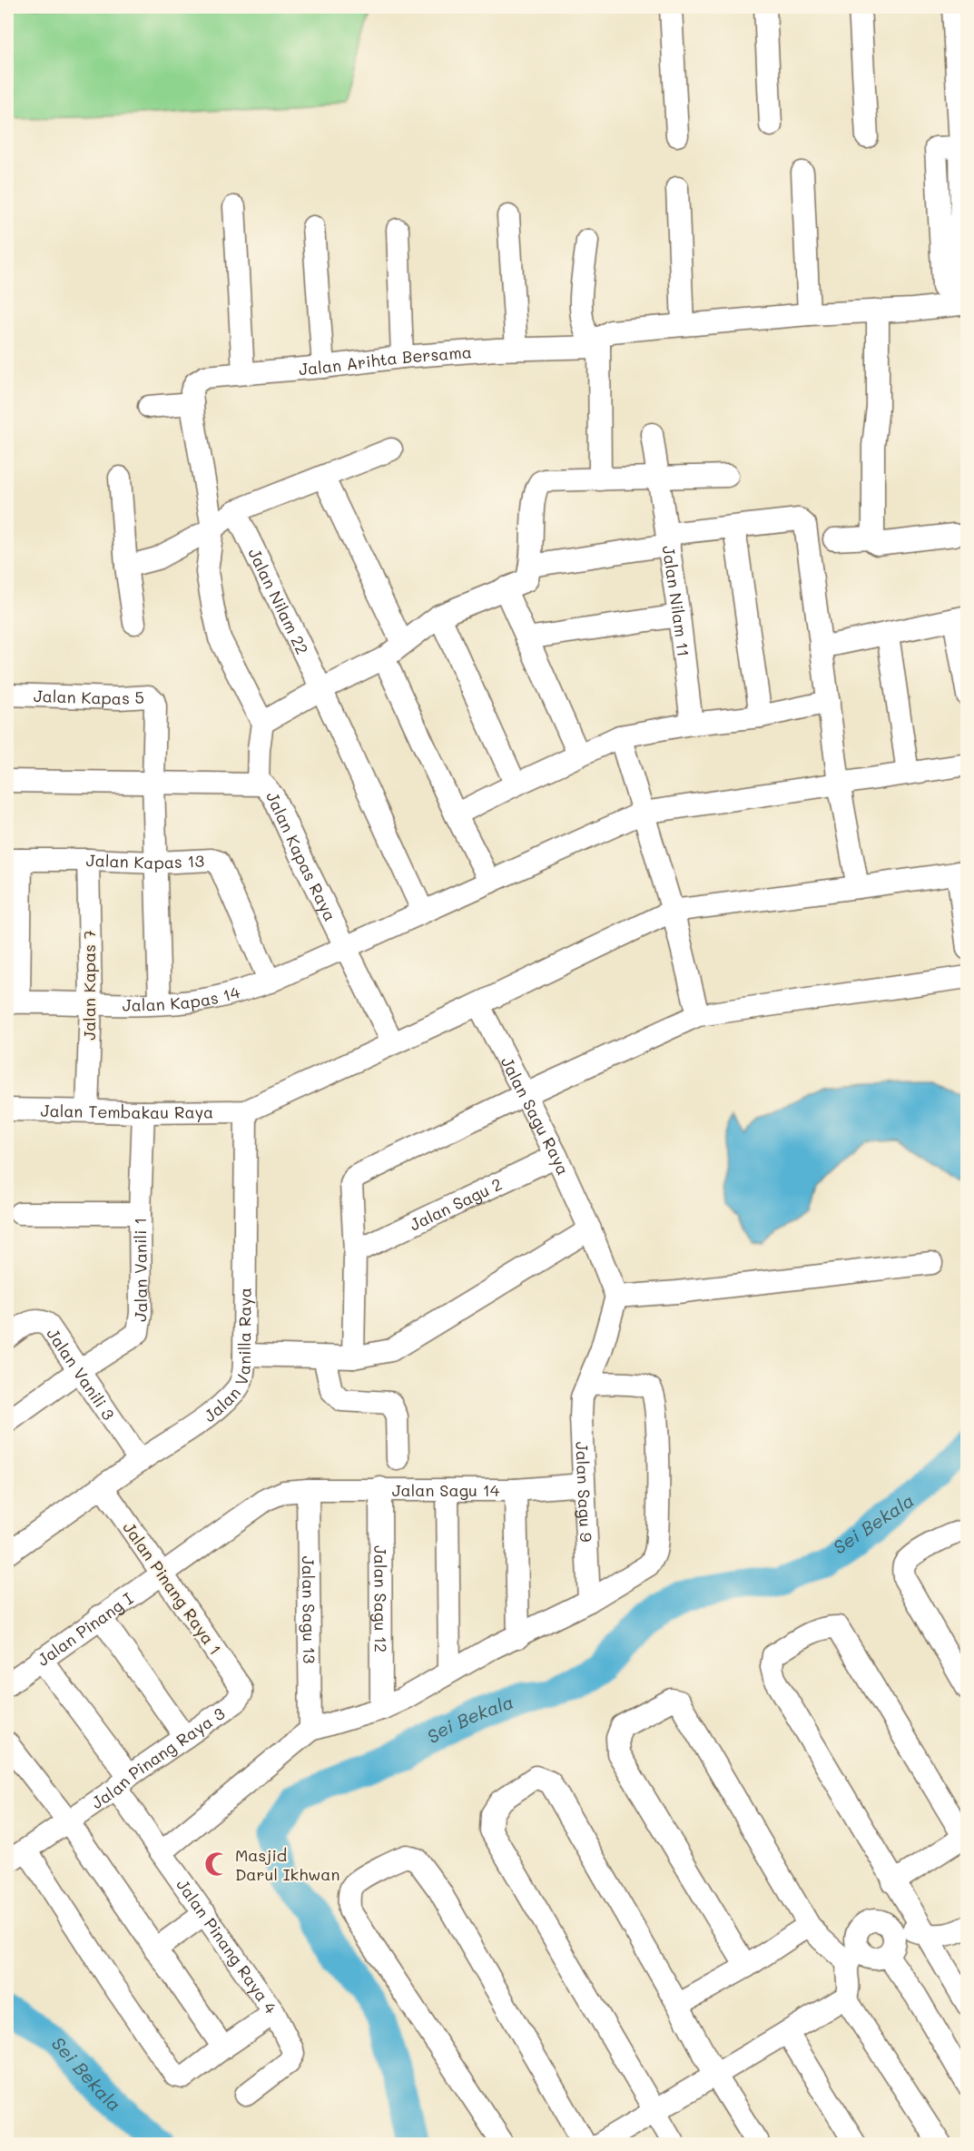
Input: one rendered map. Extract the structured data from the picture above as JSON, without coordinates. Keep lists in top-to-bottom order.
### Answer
{
  "streets": {
    "street": [
      "Jalan Arihta Bersama",
      "Jalan Nilam 22",
      "Jalan Nilam 11",
      "Jalan Kapas 5",
      "Jalan Kapas Raya",
      "Jalan Kapas 13",
      "Jalan Kapas 7",
      "Jalan Kapas 14",
      "Jalan Tembakau Raya",
      "Jalan Sagu Raya",
      "Jalan Sagu 2",
      "Jalan Vanili 1",
      "Jalan Vanilla Raya",
      "Jalan Vanili 3",
      "Jalan Sagu 14",
      "Jalan Sagu 9",
      "Jalan Pinang Raya 1",
      "Jalan Sagu 12",
      "Jalan Sagu 13",
      "Jalan Pinang I",
      "Jalan Pinang Raya 3",
      "Jalan Pinang Raya 4"
    ]
  },
  "crossings": [
    ["Jalan Nilam 22", "Jalan Kapas 14"],
    ["Jalan Kapas 5", "Jalan Kapas Raya"],
    ["Jalan Kapas Raya", "Jalan Kapas 14"],
    ["Jalan Kapas 13", "Jalan Kapas 7"],
    ["Jalan Kapas 13", "Jalan Kapas 14"],
    ["Jalan Kapas 7", "Jalan Kapas 14"],
    ["Jalan Kapas 7", "Jalan Tembakau Raya"],
    ["Jalan Tembakau Raya", "Jalan Vanili 1"],
    ["Jalan Tembakau Raya", "Jalan Vanilla Raya"],
    ["Jalan Sagu Raya", "Jalan Sagu 2"],
    ["Jalan Sagu Raya", "Jalan Sagu 9"],
    ["Jalan Vanili 1", "Jalan Vanili 3"],
    ["Jalan Vanilla Raya", "Jalan Vanili 3"],
    ["Jalan Vanilla Raya", "Jalan Pinang Raya 1"],
    ["Jalan Sagu 14", "Jalan Sagu 9"],
    ["Jalan Sagu 14", "Jalan Pinang Raya 1"],
    ["Jalan Sagu 14", "Jalan Sagu 12"],
    ["Jalan Sagu 14", "Jalan Sagu 13"],
    ["Jalan Sagu 14", "Jalan Pinang I"],
    ["Jalan Pinang Raya 1", "Jalan Pinang I"],
    ["Jalan Pinang Raya 1", "Jalan Pinang Raya 3"],
    ["Jalan Pinang I", "Jalan Pinang Raya 4"],
    ["Jalan Pinang Raya 3", "Jalan Pinang Raya 4"]
  ],
  "water": ["Sei Bekala"],
  "places": {
    "mosque": ["Masjid Darul Ikhwan"]
  }
}
